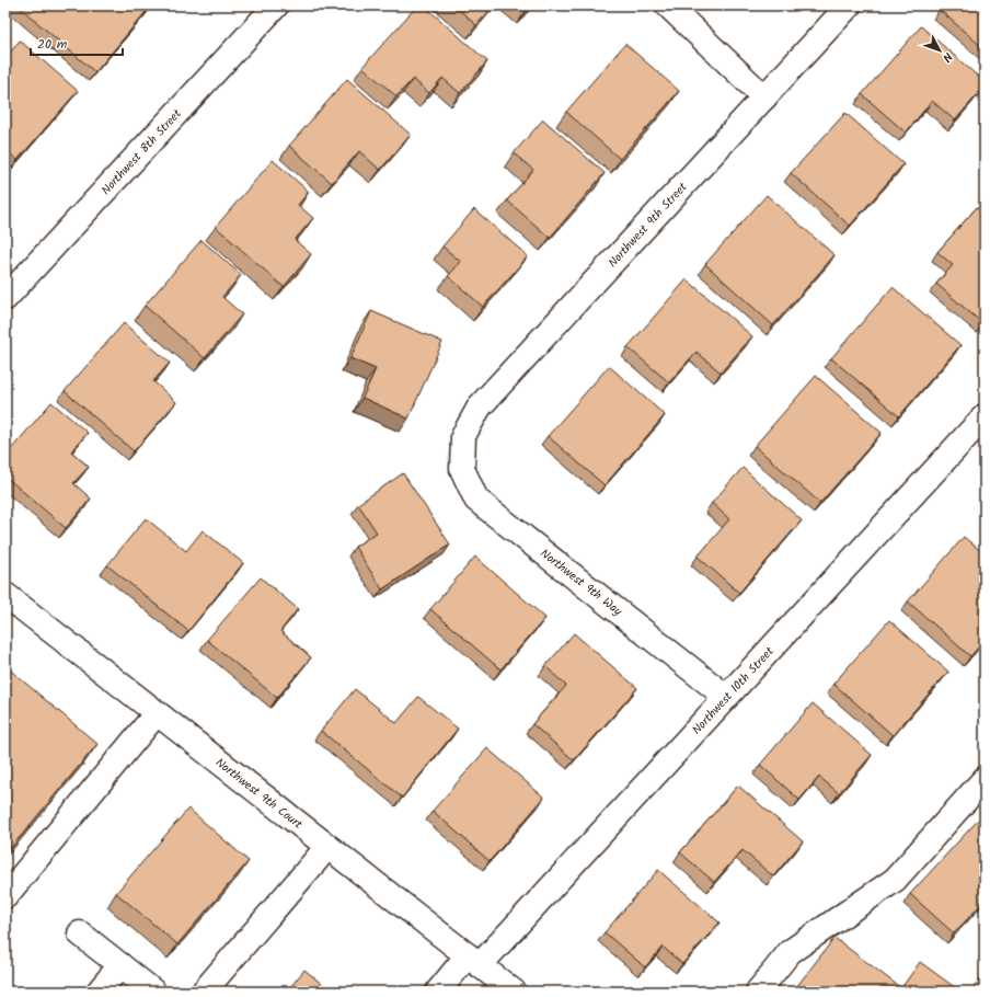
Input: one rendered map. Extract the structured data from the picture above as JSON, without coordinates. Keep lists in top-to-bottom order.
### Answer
{
  "streets": {
    "street": [
      "Northwest 8th Street",
      "Northwest 9th Street",
      "Northwest 9th Way",
      "Northwest 10th Street",
      "Northwest 9th Court"
    ]
  },
  "crossings": [
    ["Northwest 9th Street", "Northwest 9th Way"],
    ["Northwest 9th Way", "Northwest 10th Street"],
    ["Northwest 10th Street", "Northwest 9th Court"]
  ],
  "scale_bar": "20 m",
  "north": "bottom right"
}
